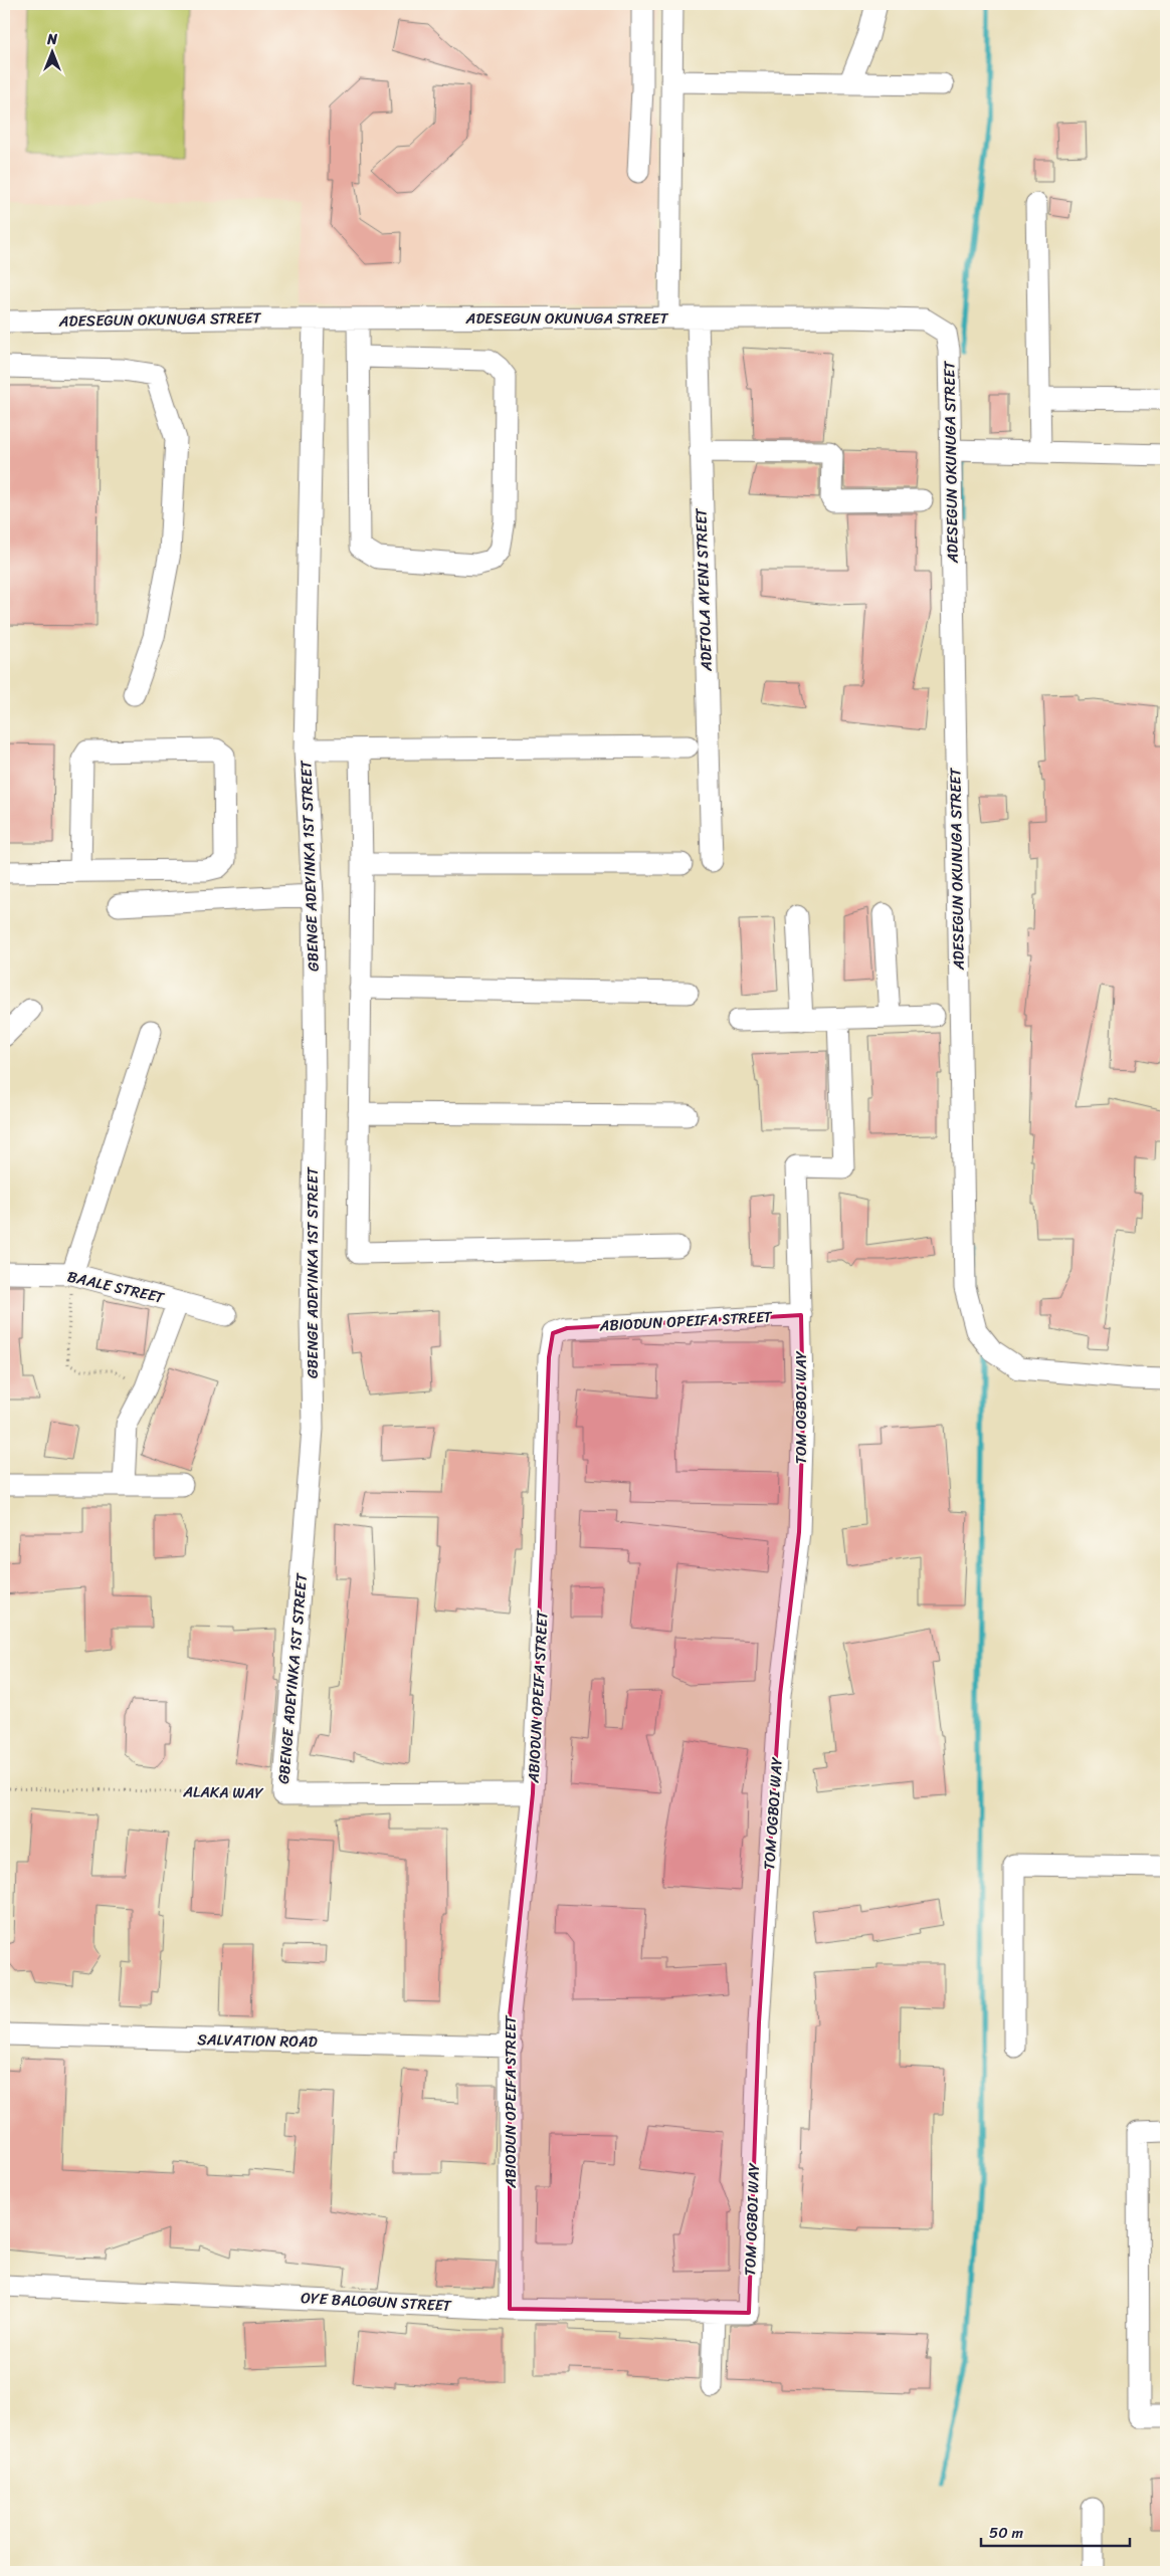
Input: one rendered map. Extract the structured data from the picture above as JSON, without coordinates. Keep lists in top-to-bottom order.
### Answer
{
  "streets": {
    "street": [
      "ADESEGUN OKUNUGA STREET",
      "ADETOLA AYENI STREET",
      "GBENGE ADEYINKA 1ST STREET",
      "BAALE STREET",
      "ABIODUN OPEIFA STREET",
      "TOM OGBOI WAY",
      "ALAKA WAY",
      "SALVATION ROAD",
      "OYE BALOGUN STREET"
    ]
  },
  "crossings": [
    ["ADESEGUN OKUNUGA STREET", "ADETOLA AYENI STREET"],
    ["ADESEGUN OKUNUGA STREET", "GBENGE ADEYINKA 1ST STREET"],
    ["GBENGE ADEYINKA 1ST STREET", "ALAKA WAY"],
    ["ABIODUN OPEIFA STREET", "TOM OGBOI WAY"],
    ["ABIODUN OPEIFA STREET", "ALAKA WAY"],
    ["ABIODUN OPEIFA STREET", "SALVATION ROAD"],
    ["ABIODUN OPEIFA STREET", "OYE BALOGUN STREET"],
    ["TOM OGBOI WAY", "OYE BALOGUN STREET"]
  ],
  "scale_bar": "50 m",
  "north": "top"
}
